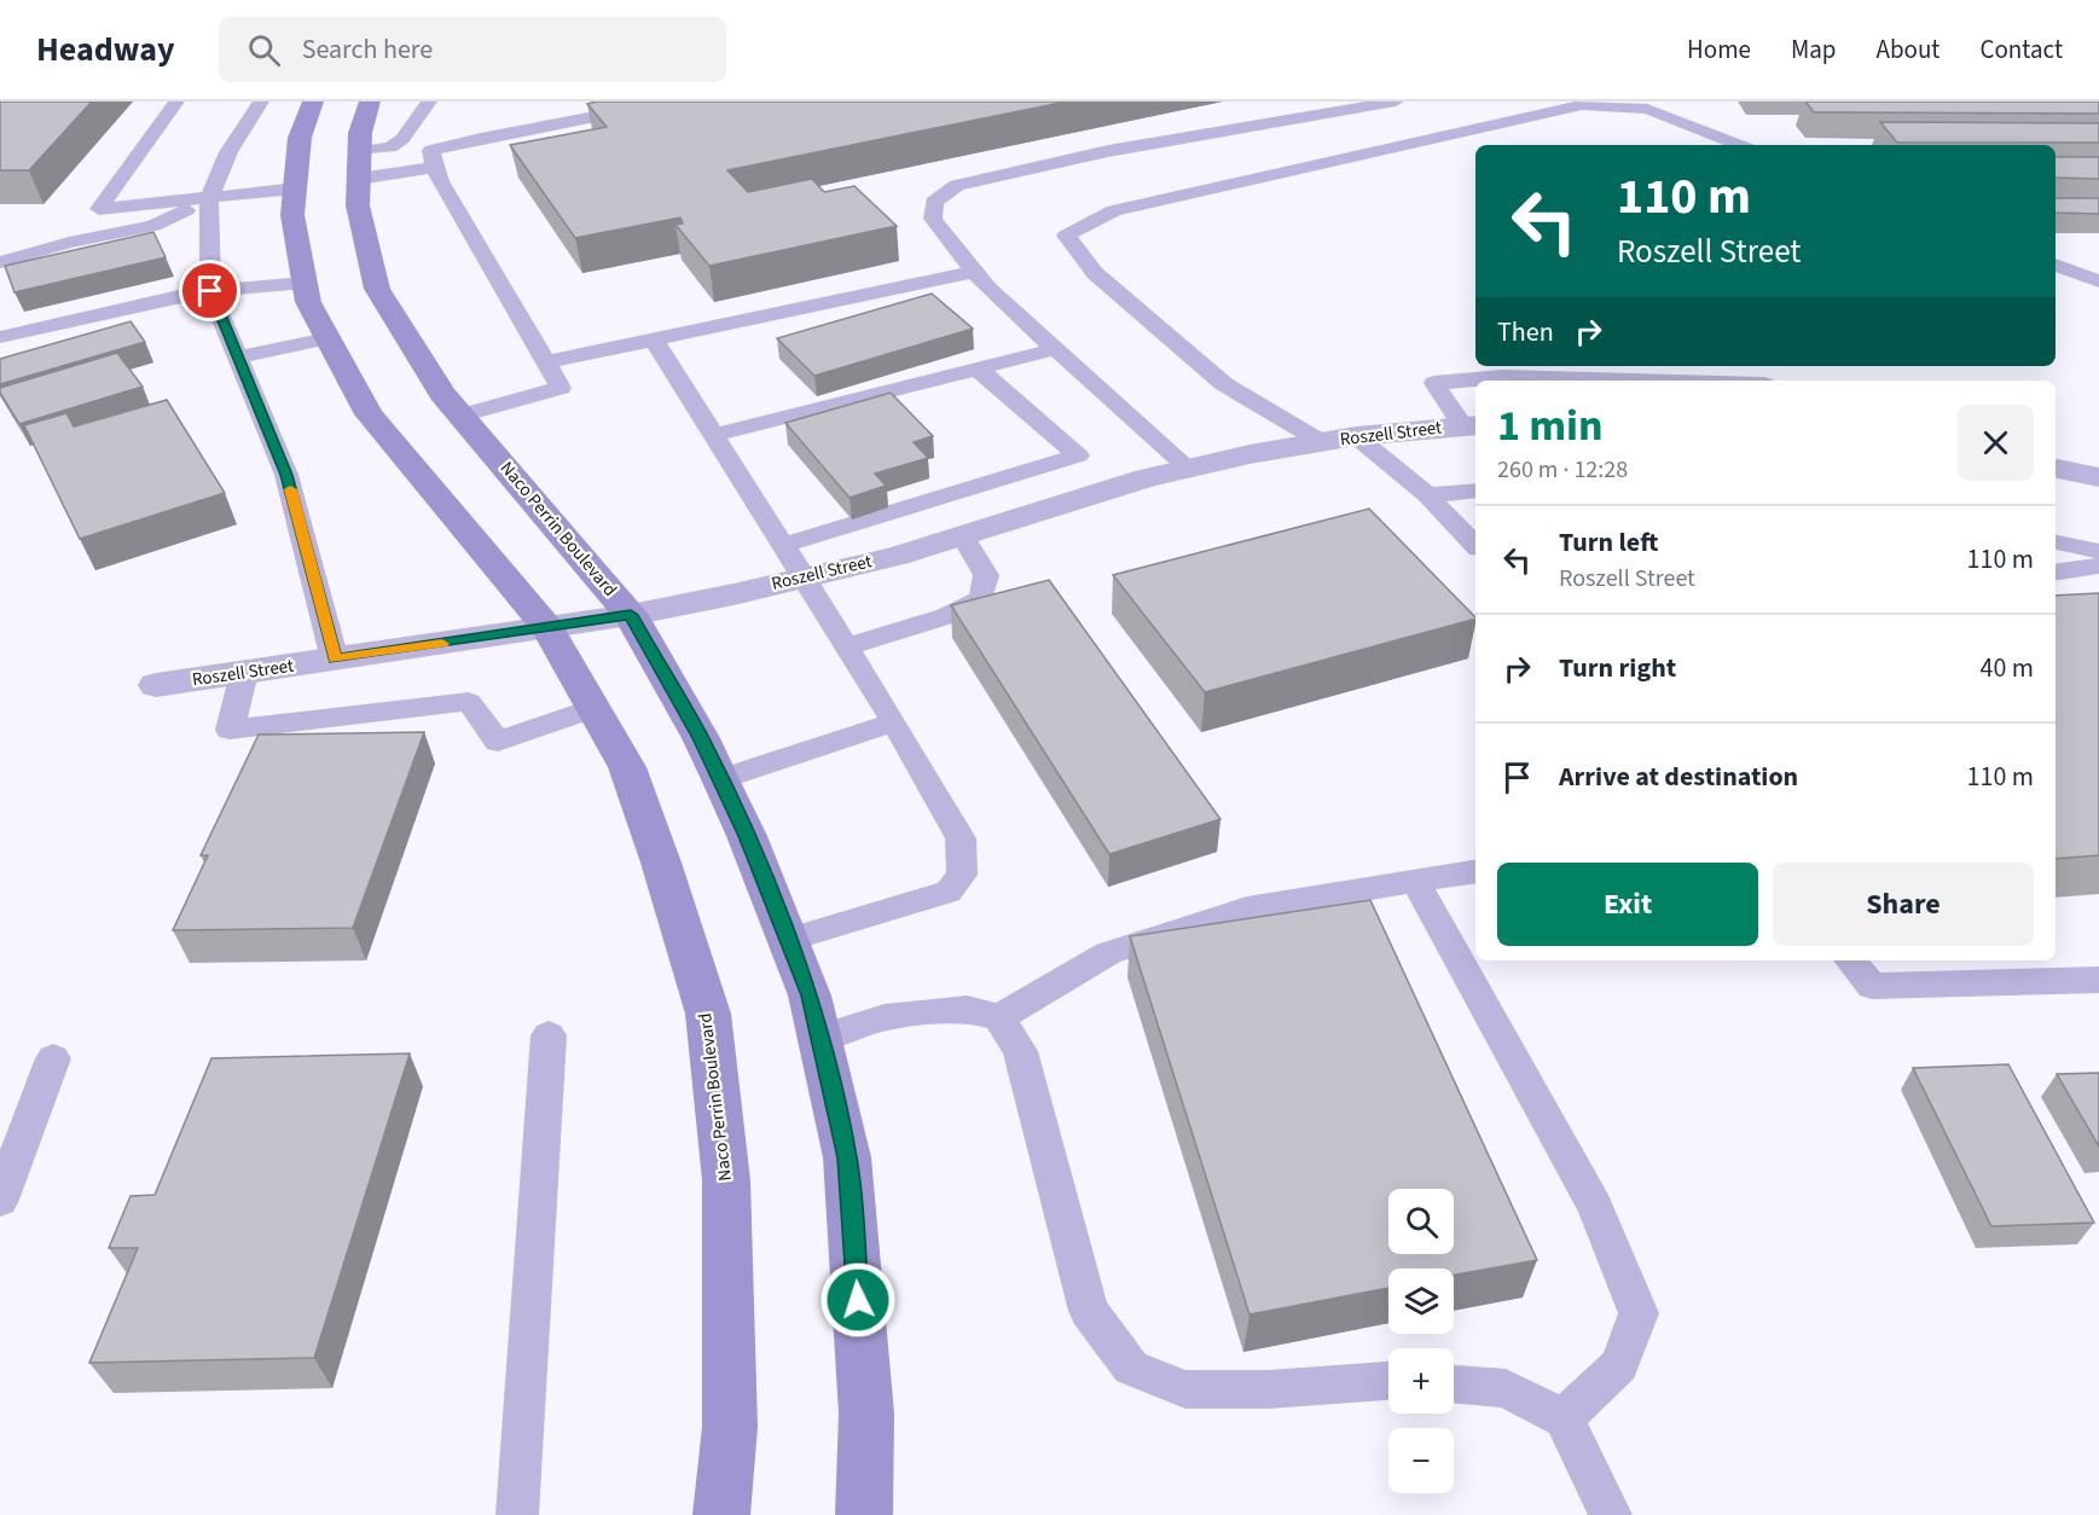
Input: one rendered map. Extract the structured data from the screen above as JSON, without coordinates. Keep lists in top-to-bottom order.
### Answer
{
  "streets": {
    "main road": ["Naco Perrin Boulevard"],
    "street": ["Roszell Street"]
  },
  "crossings": [
    ["Roszell Street", "Naco Perrin Boulevard"]
  ],
  "page": {
    "header": "Headway",
    "search": "Search here",
    "nav": [
      "Home",
      "Map",
      "About",
      "Contact"
    ],
    "turn": ["110 m", "Roszell Street"],
    "then": "Then",
    "heading": ["1 min", "260 m · 12:28"],
    "list": [
      {
        "name": "Turn left",
        "note": "Roszell Street",
        "value": "110 m"
      },
      {
        "name": "Turn right",
        "value": "40 m"
      },
      {
        "name": "Arrive at destination",
        "value": "110 m"
      }
    ],
    "buttons": ["Exit", "Share"],
    "map_buttons": ["+", "−"]
  }
}
